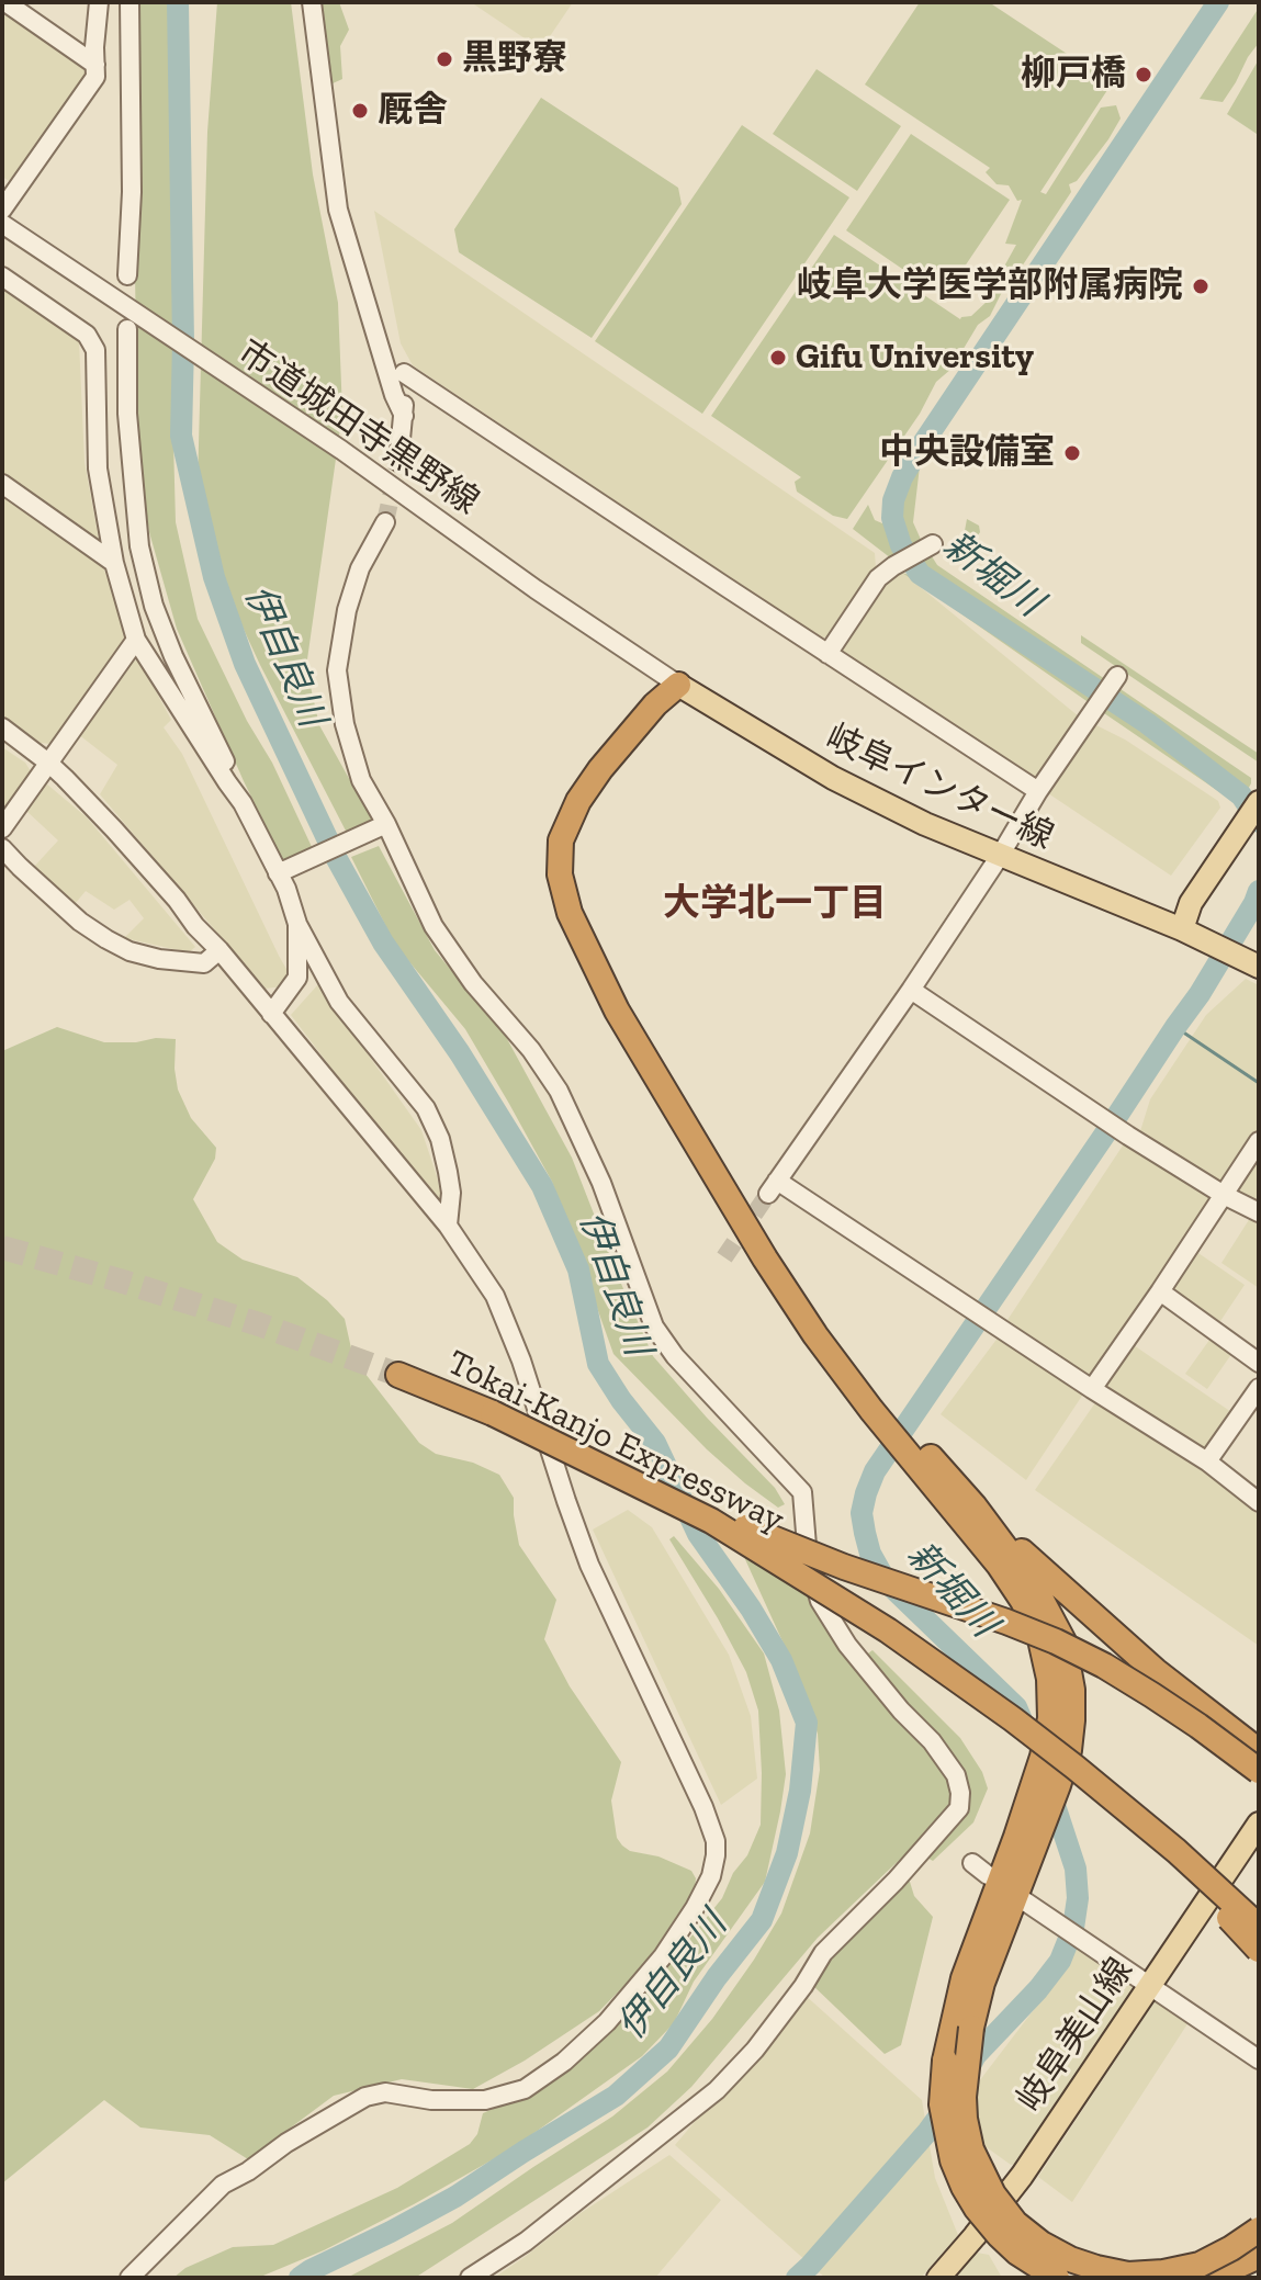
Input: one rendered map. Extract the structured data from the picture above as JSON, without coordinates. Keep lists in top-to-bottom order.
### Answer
{
  "streets": {
    "highway": ["Tokai-Kanjo Expressway"],
    "main road": ["岐阜インター線", "岐阜美山線"],
    "street": ["市道城田寺黒野線"]
  },
  "crossings": [
    ["市道城田寺黒野線", "岐阜インター線"]
  ],
  "districts": ["大学北一丁目"],
  "water": ["新堀川", "伊自良川"],
  "places": [
    "黒野寮",
    "柳戸橋",
    "厩舎",
    "岐阜大学医学部附属病院",
    "Gifu University",
    "中央設備室"
  ]
}
